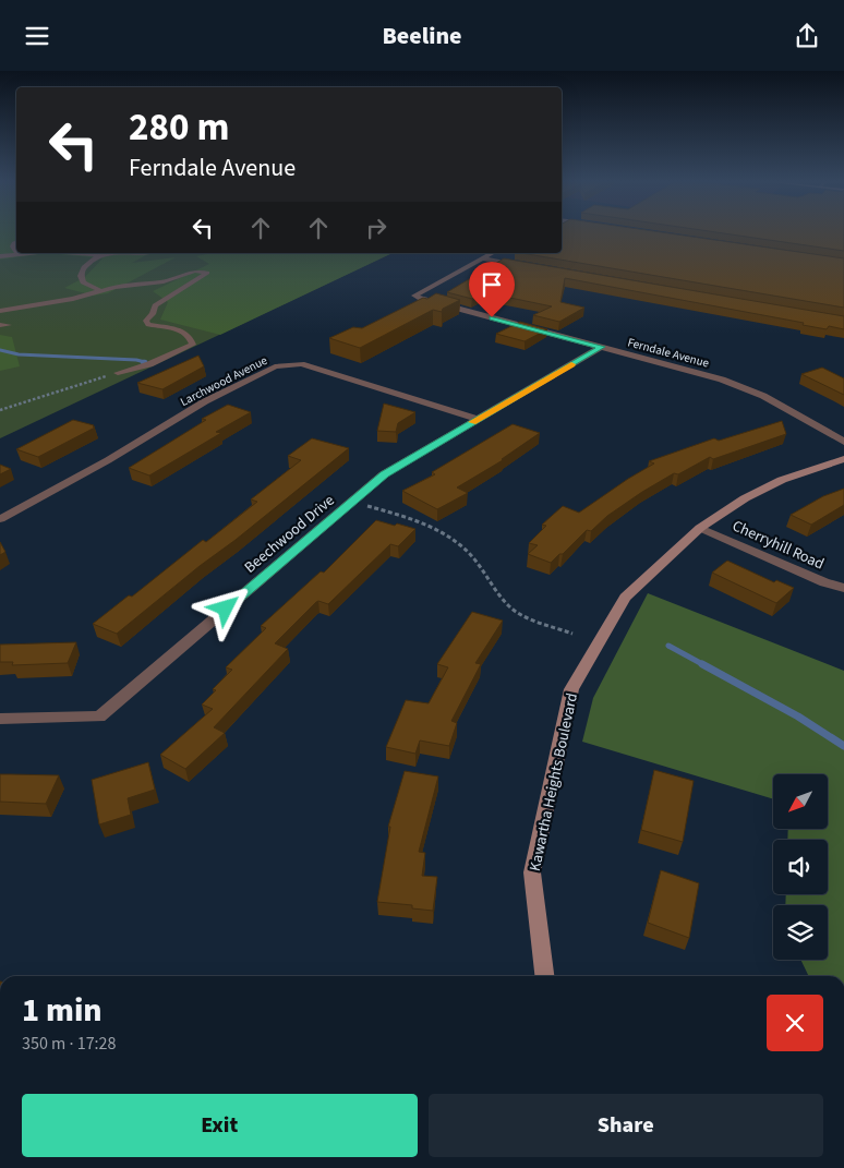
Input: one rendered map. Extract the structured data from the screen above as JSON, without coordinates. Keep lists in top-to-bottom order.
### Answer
{
  "streets": {
    "street": [
      "Ferndale Avenue",
      "Larchwood Avenue",
      "Beechwood Drive",
      "Cherryhill Road",
      "Kawartha Heights Boulevard"
    ]
  },
  "crossings": [
    ["Ferndale Avenue", "Beechwood Drive"],
    ["Larchwood Avenue", "Beechwood Drive"],
    ["Cherryhill Road", "Kawartha Heights Boulevard"]
  ],
  "north": "bottom left",
  "page": {
    "header": "Beeline",
    "turn": ["280 m", "Ferndale Avenue"],
    "heading": ["1 min", "350 m · 17:28"],
    "buttons": ["Exit", "Share"]
  }
}
